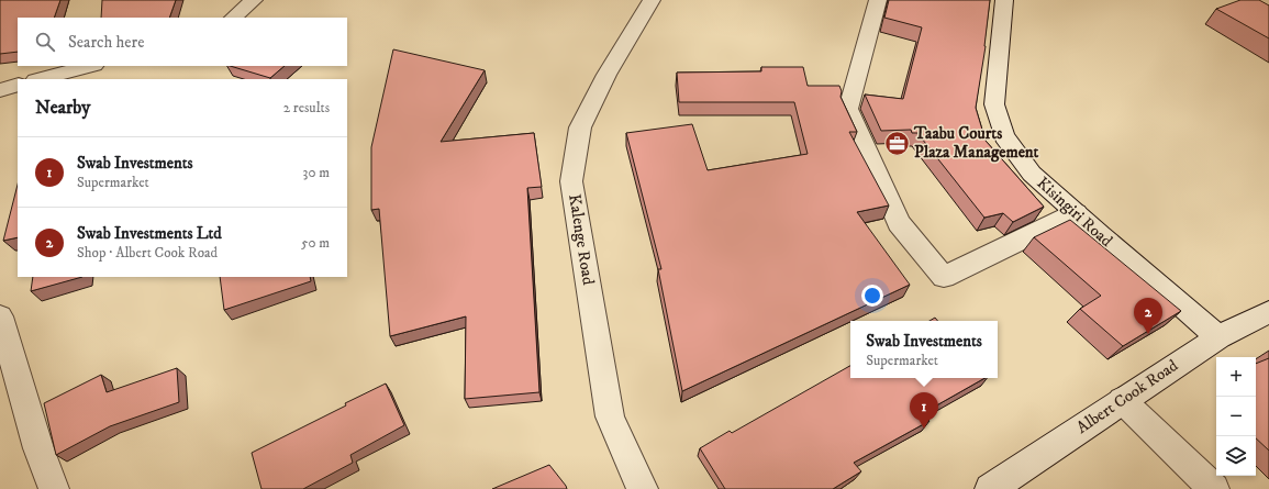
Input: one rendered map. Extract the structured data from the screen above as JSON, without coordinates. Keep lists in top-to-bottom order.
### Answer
{
  "streets": {
    "street": ["Kisingiri Road", "Kalenge Road", "Albert Cook Road"]
  },
  "crossings": [
    ["Kisingiri Road", "Albert Cook Road"]
  ],
  "places": {
    "office": ["Taabu Courts Plaza Management"]
  },
  "page": {
    "search": "Search here",
    "heading": ["Nearby", "2 results"],
    "list": [
      {
        "mark": "1",
        "name": "Swab Investments",
        "note": "Supermarket",
        "value": "30 m"
      },
      {
        "mark": "2",
        "name": "Swab Investments Ltd",
        "note": "Shop · Albert Cook Road",
        "value": "50 m"
      }
    ],
    "pins": ["2", "1"],
    "popup": ["Swab Investments", "Supermarket"],
    "map_buttons": ["+", "−"]
  }
}
